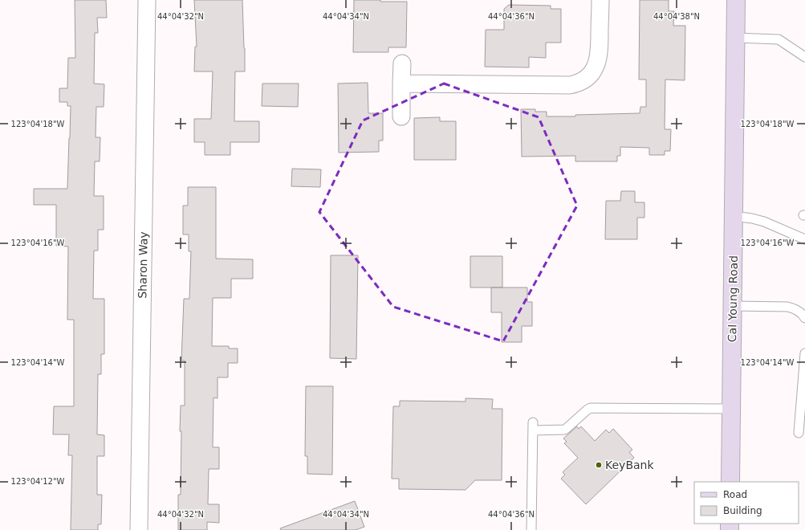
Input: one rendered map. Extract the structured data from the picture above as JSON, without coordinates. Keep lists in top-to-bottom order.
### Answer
{
  "streets": {
    "main road": ["Cal Young Road"],
    "street": ["Sharon Way"]
  },
  "places": ["KeyBank"],
  "legend": ["Road", "Building"],
  "coordinates": [
    "44°04'32\"N",
    "44°04'34\"N",
    "44°04'36\"N",
    "44°04'38\"N",
    "123°04'18\"W",
    "123°04'16\"W",
    "123°04'14\"W",
    "123°04'12\"W"
  ]
}
